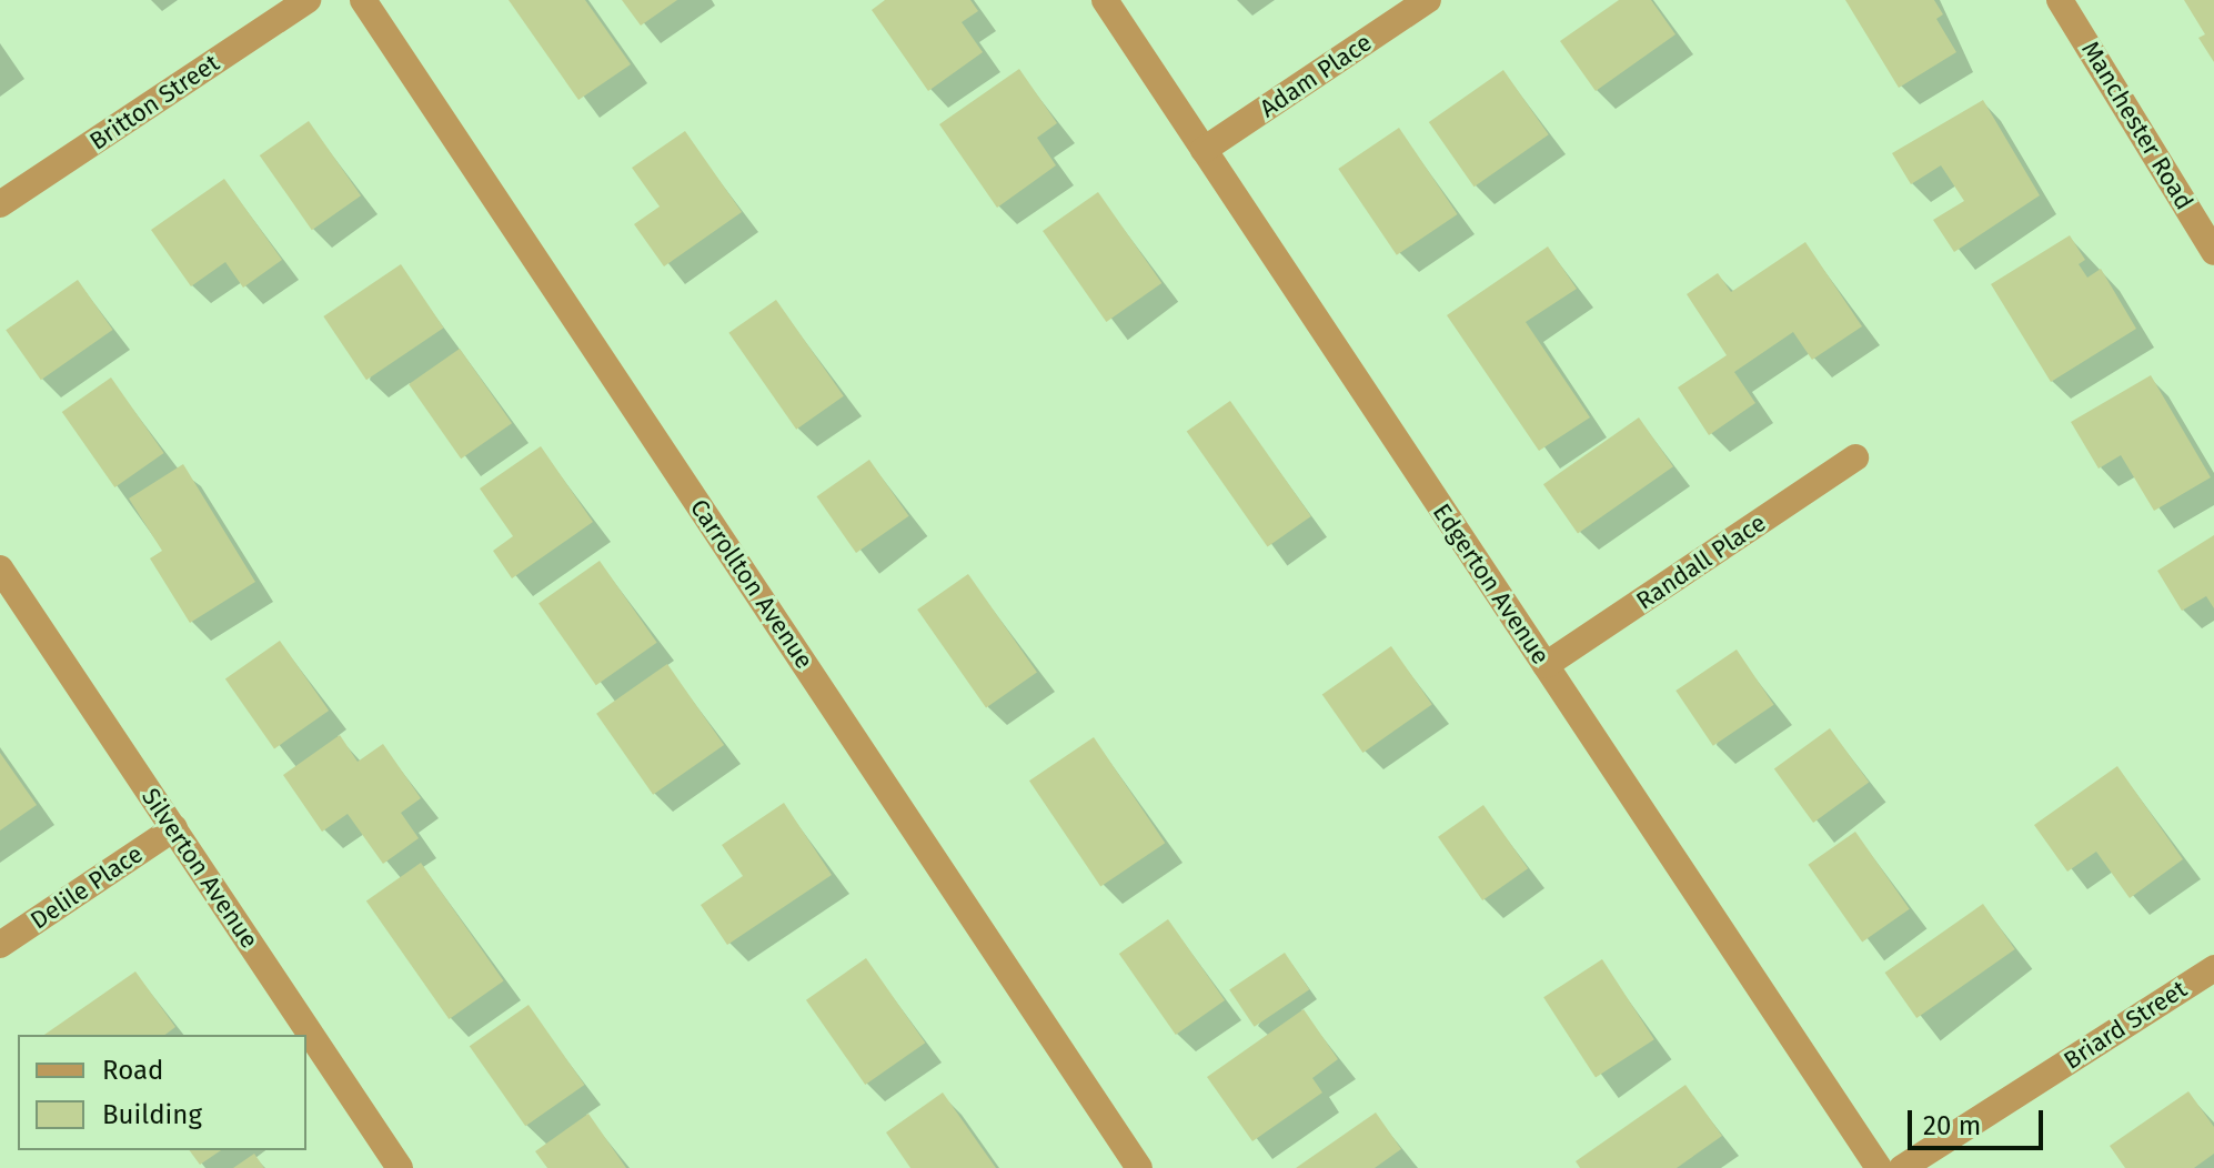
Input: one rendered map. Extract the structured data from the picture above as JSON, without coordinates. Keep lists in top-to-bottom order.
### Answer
{
  "streets": {
    "street": [
      "Adam Place",
      "Britton Street",
      "Manchester Road",
      "Randall Place",
      "Carrollton Avenue",
      "Edgerton Avenue",
      "Silverton Avenue",
      "Delile Place",
      "Briard Street"
    ]
  },
  "crossings": [
    ["Adam Place", "Edgerton Avenue"],
    ["Randall Place", "Edgerton Avenue"],
    ["Silverton Avenue", "Delile Place"]
  ],
  "legend": ["Road", "Building"],
  "scale_bar": "20 m"
}
